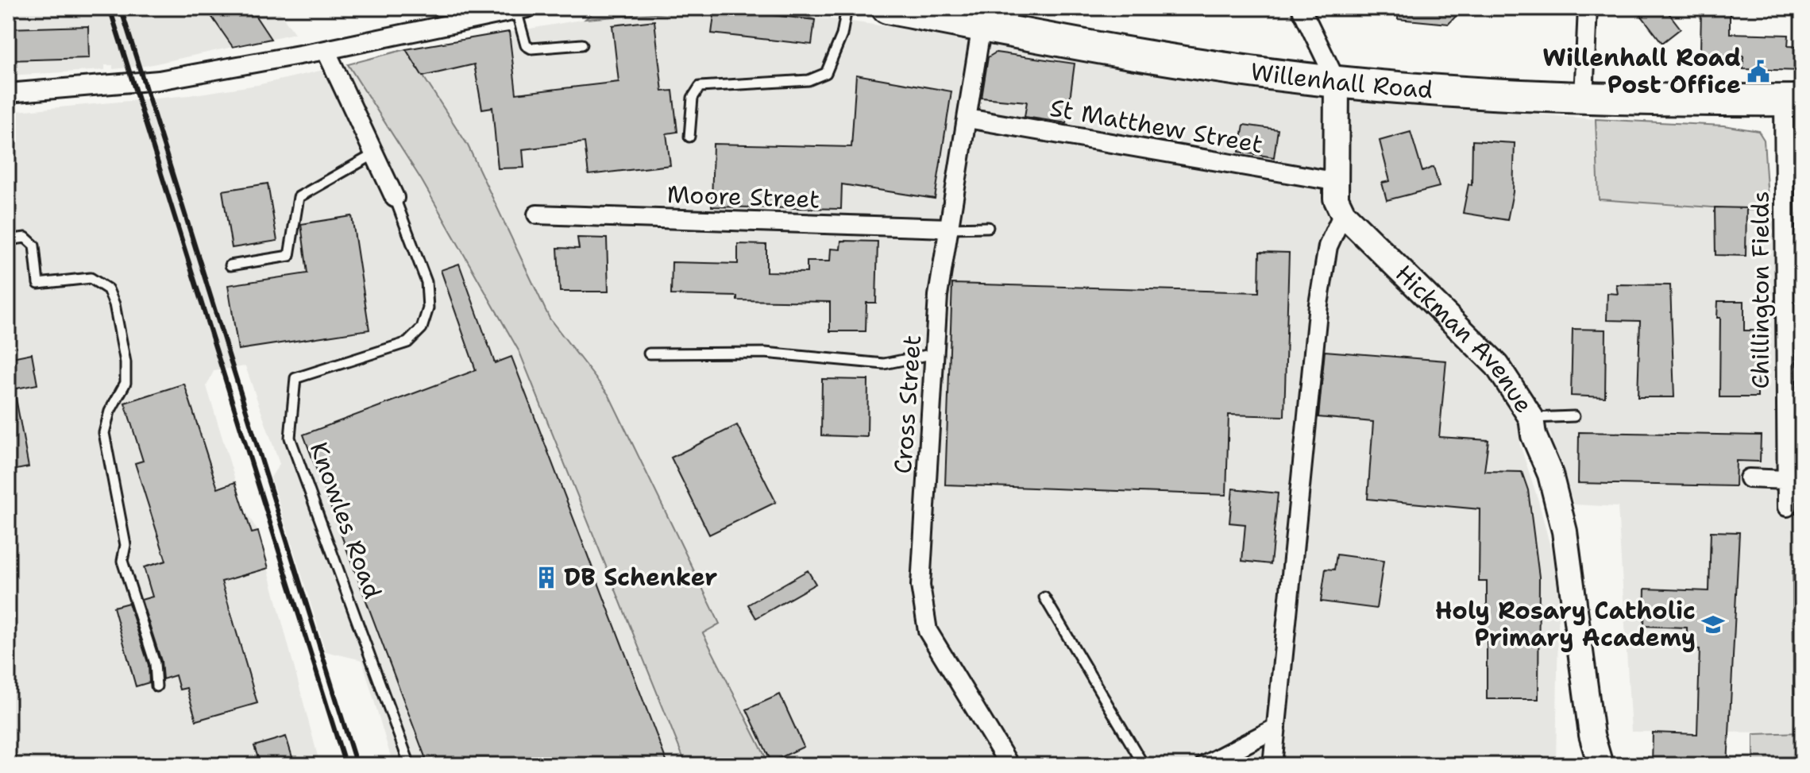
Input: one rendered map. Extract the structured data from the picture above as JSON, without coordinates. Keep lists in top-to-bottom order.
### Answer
{
  "streets": {
    "highway": ["Willenhall Road"],
    "street": [
      "St Matthew Street",
      "Moore Street",
      "Chillington Fields",
      "Hickman Avenue",
      "Cross Street",
      "Knowles Road"
    ]
  },
  "crossings": [
    ["Willenhall Road", "Chillington Fields"],
    ["Willenhall Road", "Cross Street"],
    ["St Matthew Street", "Cross Street"],
    ["Moore Street", "Cross Street"]
  ],
  "places": {
    "public building": ["Willenhall Road Post Office"],
    "building": ["DB Schenker"],
    "school or university": ["Holy Rosary Catholic Primary Academy"]
  }
}
